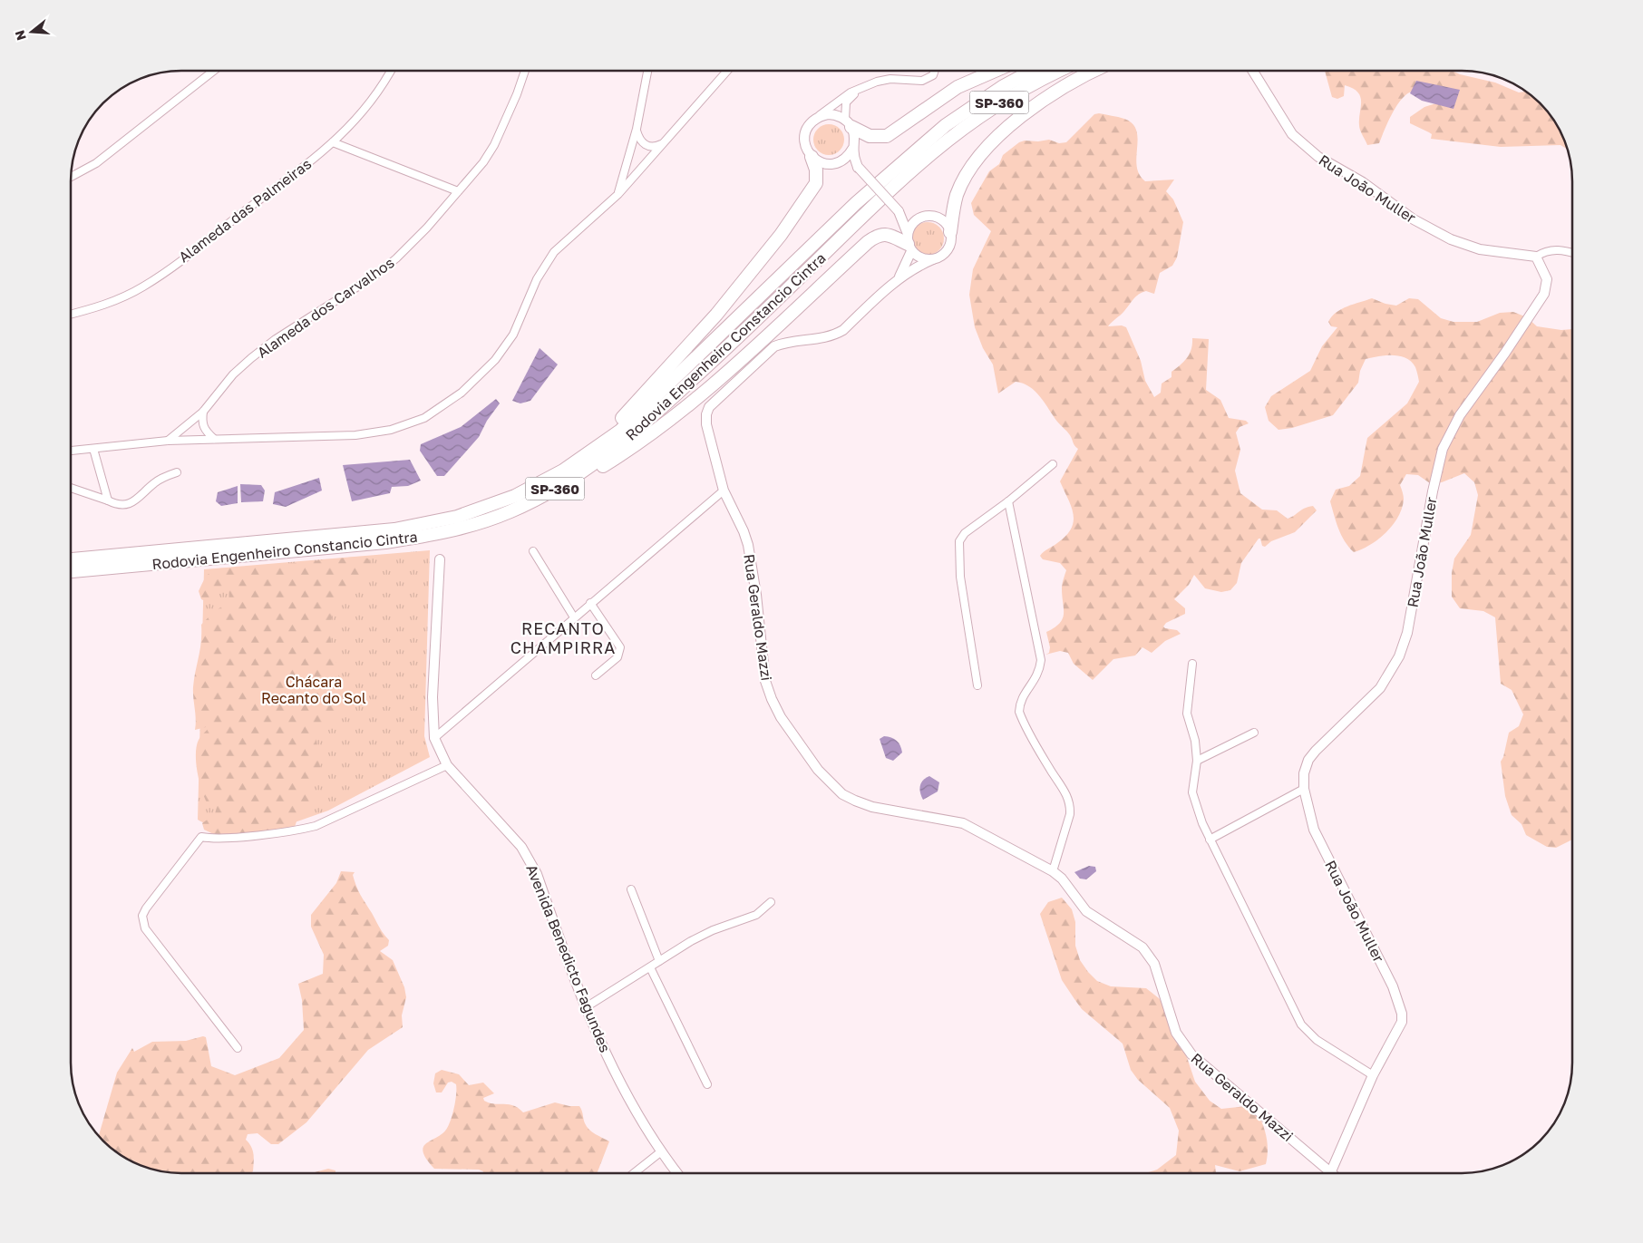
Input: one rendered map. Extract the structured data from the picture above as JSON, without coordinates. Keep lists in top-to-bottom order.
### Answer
{
  "streets": {
    "highway": ["SP-360", "Rodovia Engenheiro Constancio Cintra"],
    "street": [
      "Rua João Muller",
      "Alameda das Palmeiras",
      "Alameda dos Carvalhos",
      "Rua Geraldo Mazzi",
      "Avenida Benedicto Fagundes"
    ]
  },
  "crossings": [
    ["Rua João Muller", "Rua Geraldo Mazzi"]
  ],
  "districts": ["RECANTO CHAMPIRRA"],
  "parks": ["Chácara Recanto do Sol"],
  "north": "left"
}
